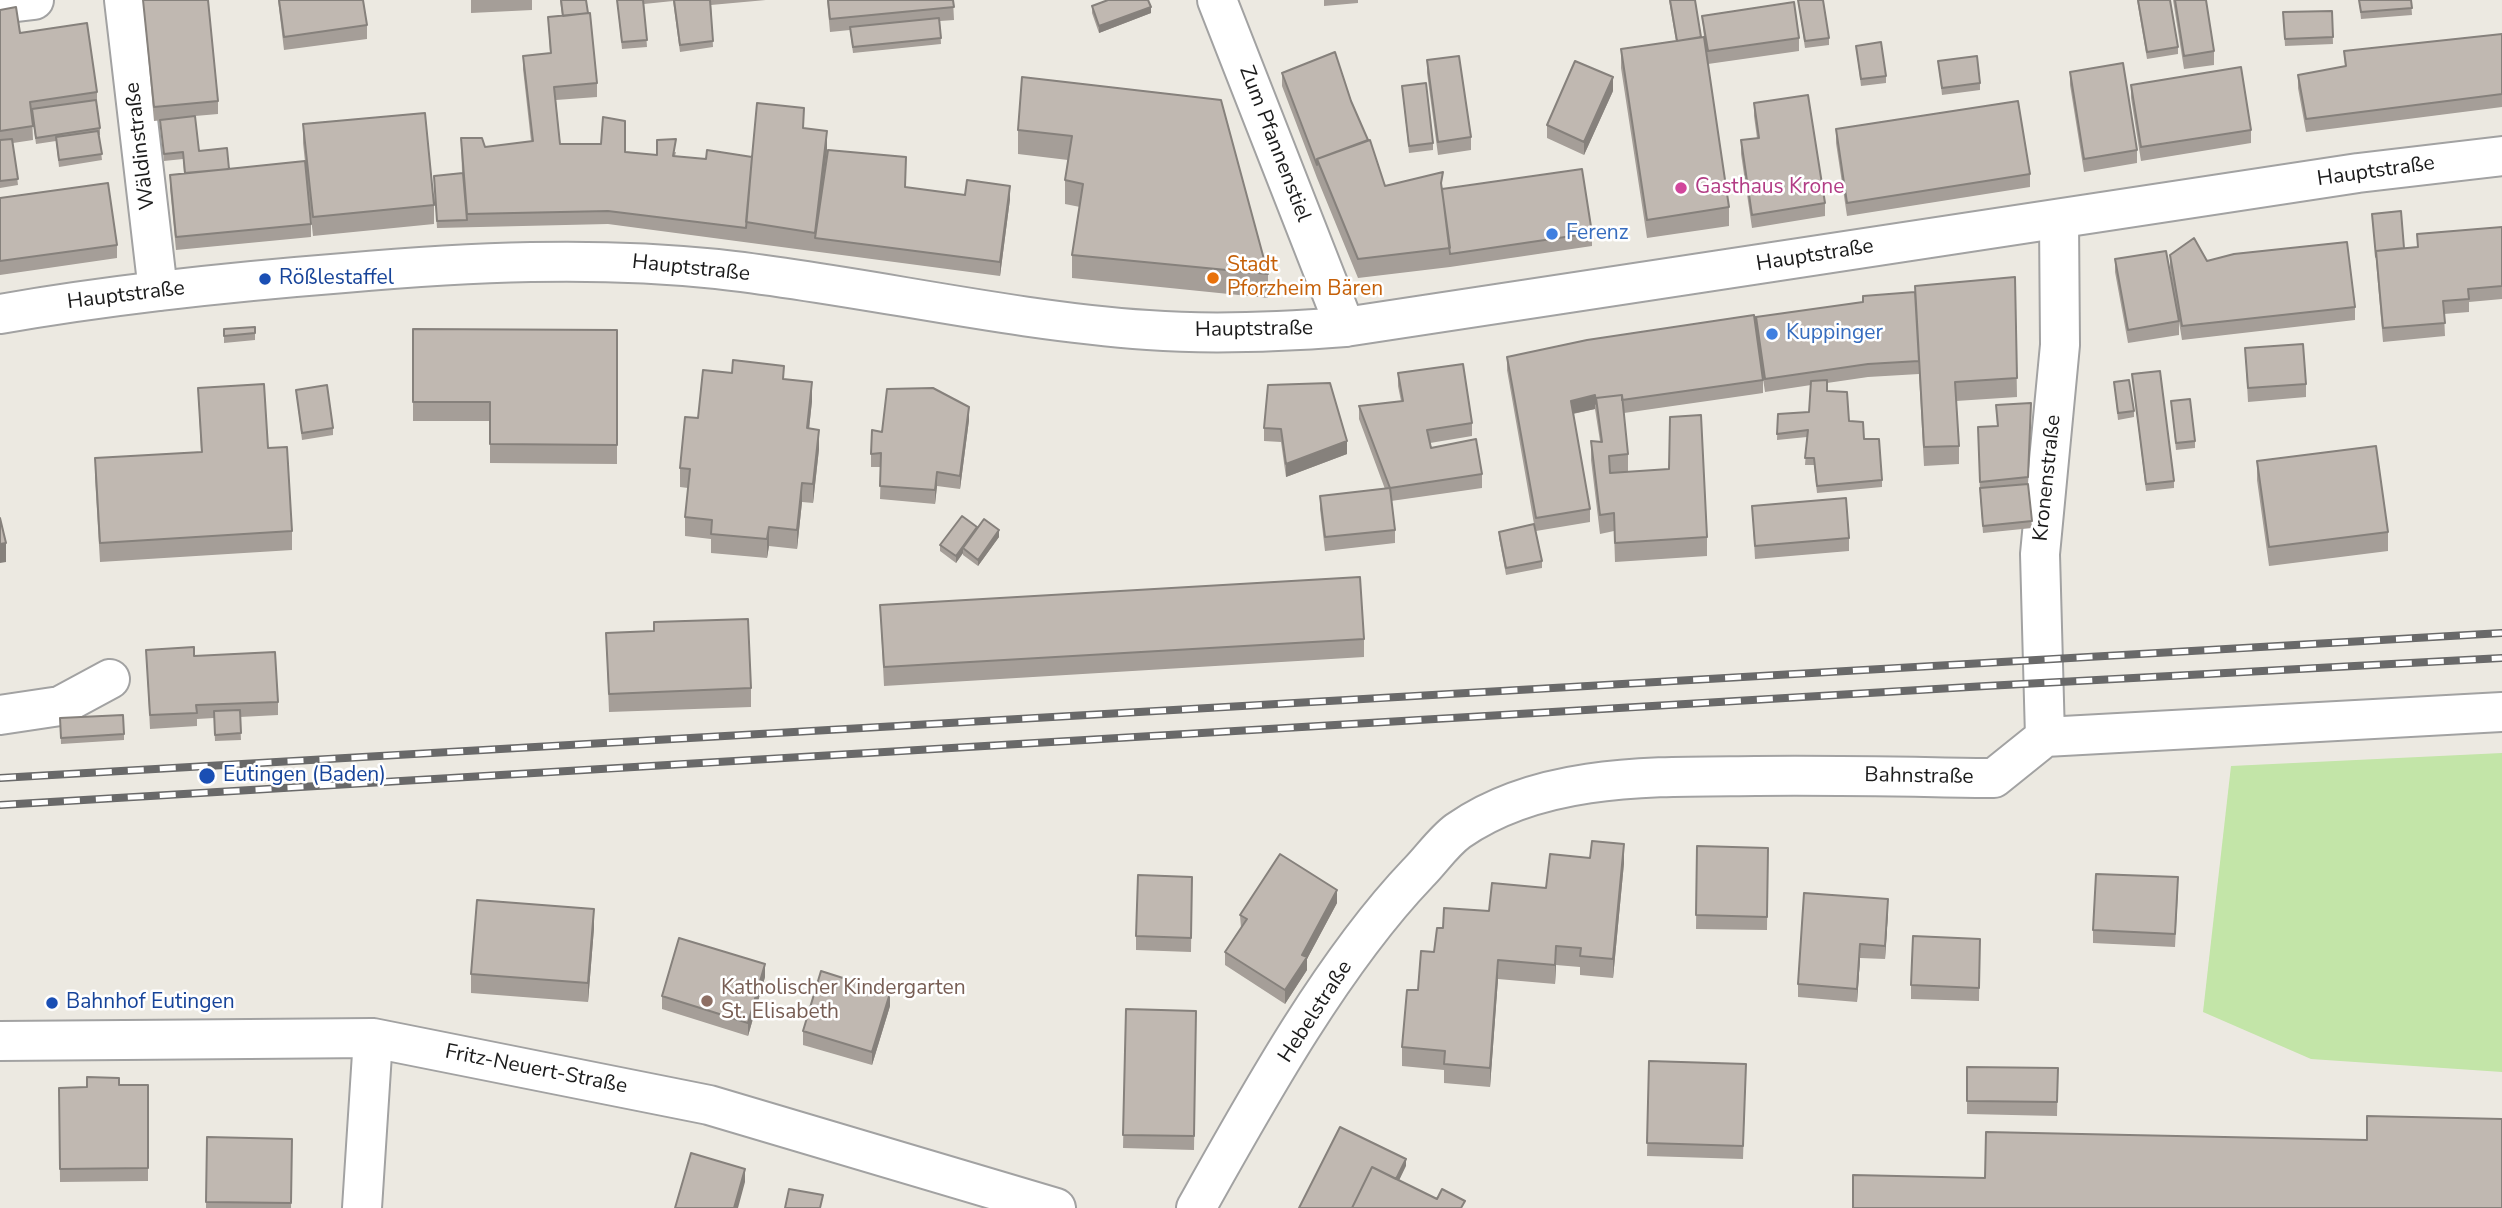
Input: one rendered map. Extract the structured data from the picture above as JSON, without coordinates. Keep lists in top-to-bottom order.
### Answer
{
  "streets": {
    "street": [
      "Zum Pfannenstiel",
      "Wäldinstraße",
      "Hauptstraße",
      "Kronenstraße",
      "Bahnstraße",
      "Hebelstraße",
      "Fritz-Neuert-Straße"
    ]
  },
  "crossings": [
    ["Zum Pfannenstiel", "Hauptstraße"],
    ["Wäldinstraße", "Hauptstraße"],
    ["Hauptstraße", "Kronenstraße"],
    ["Kronenstraße", "Bahnstraße"],
    ["Bahnstraße", "Hebelstraße"]
  ],
  "places": [
    "Gasthaus Krone",
    "Ferenz",
    "Stadt Pforzheim Bären",
    "Rößlestaffel",
    "Kuppinger",
    "Eutingen (Baden)",
    "Katholischer Kindergarten St. Elisabeth",
    "Bahnhof Eutingen"
  ]
}
